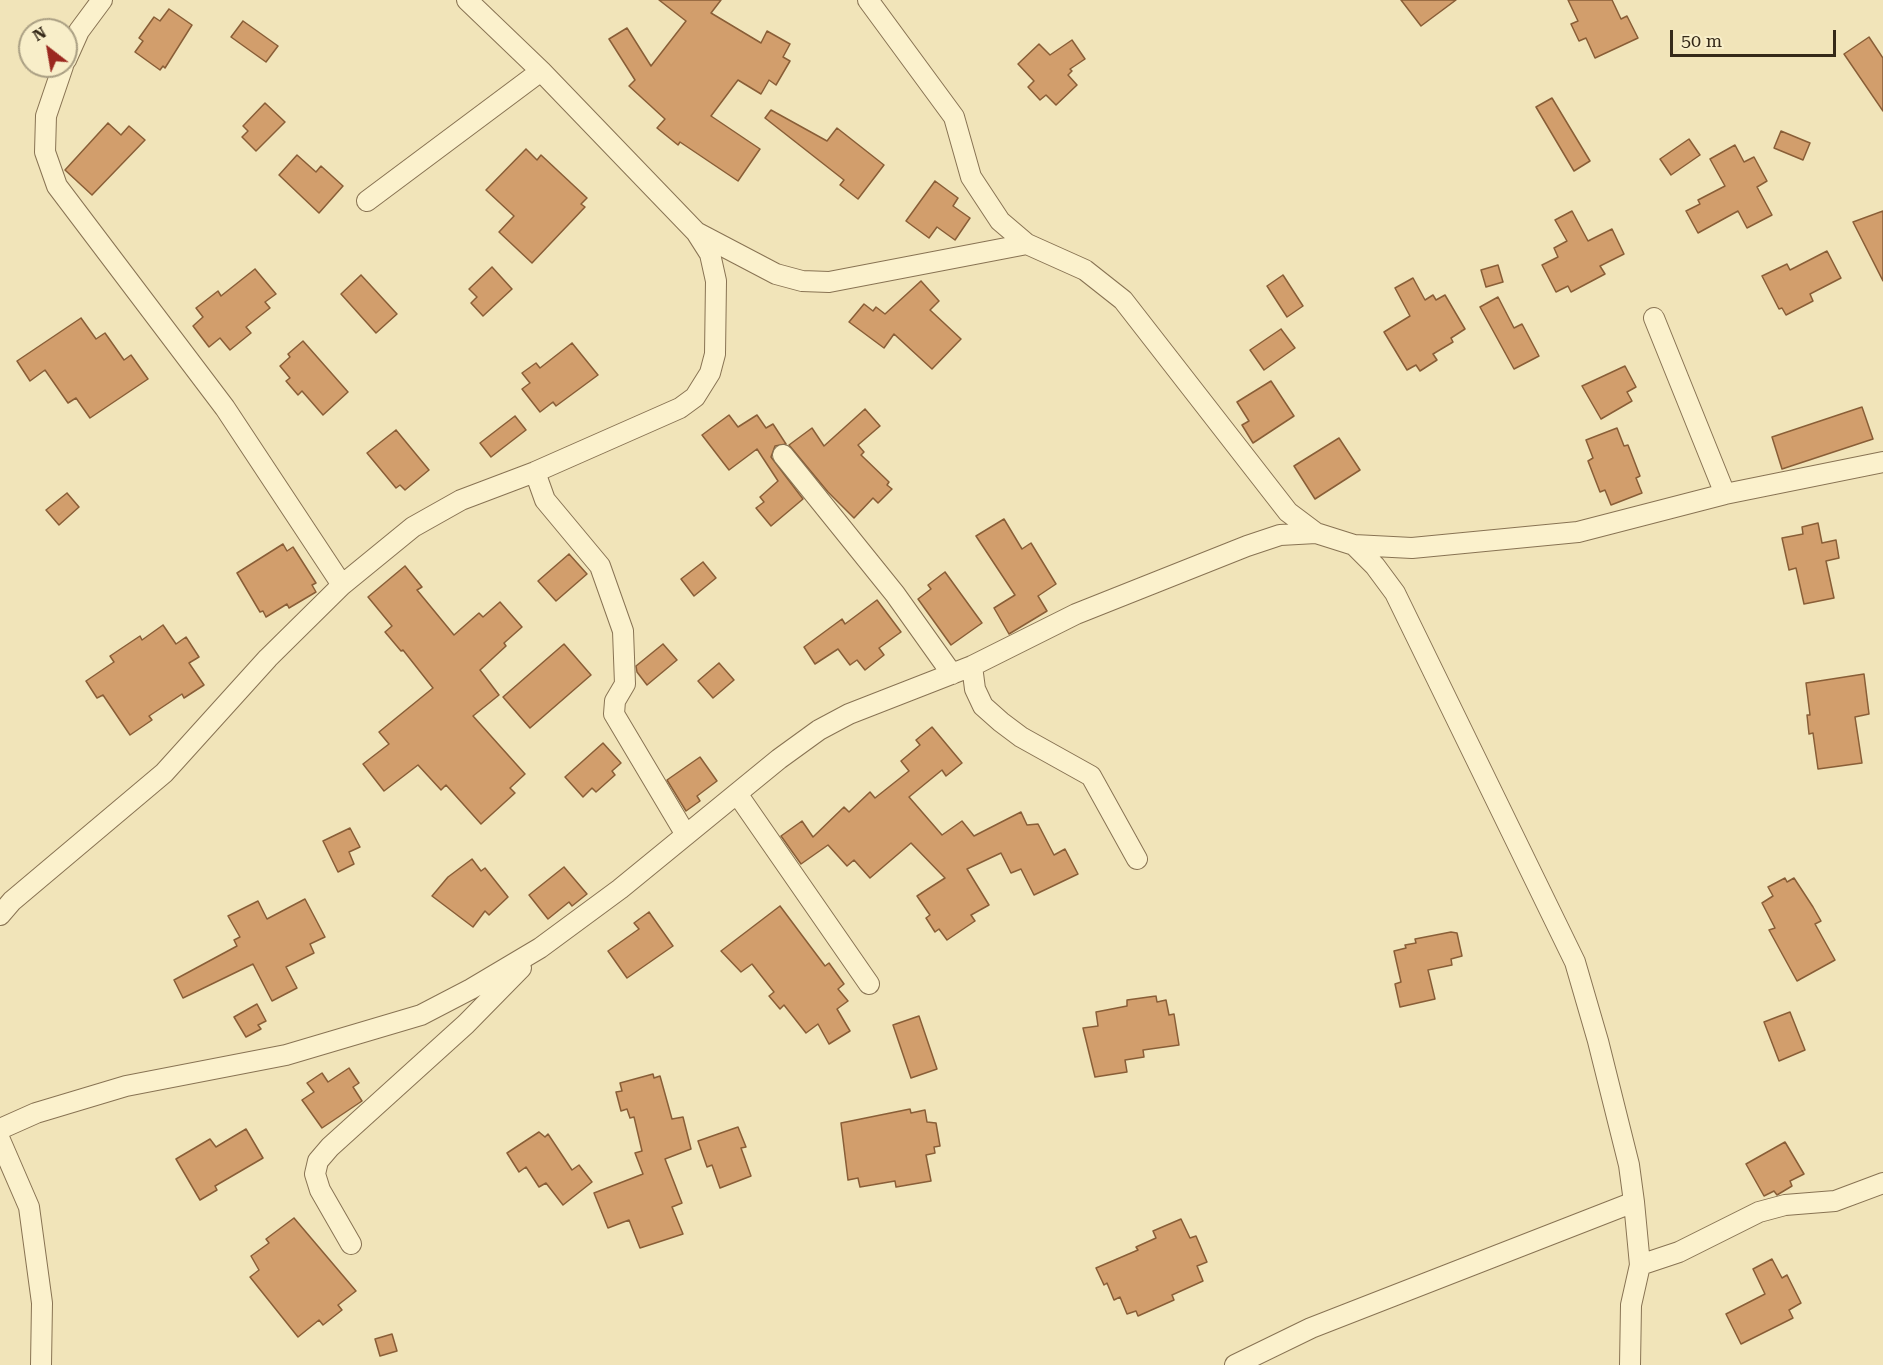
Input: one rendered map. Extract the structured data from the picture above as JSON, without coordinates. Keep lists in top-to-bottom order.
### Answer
{
  "scale_bar": "50 m",
  "north": "top left"
}
